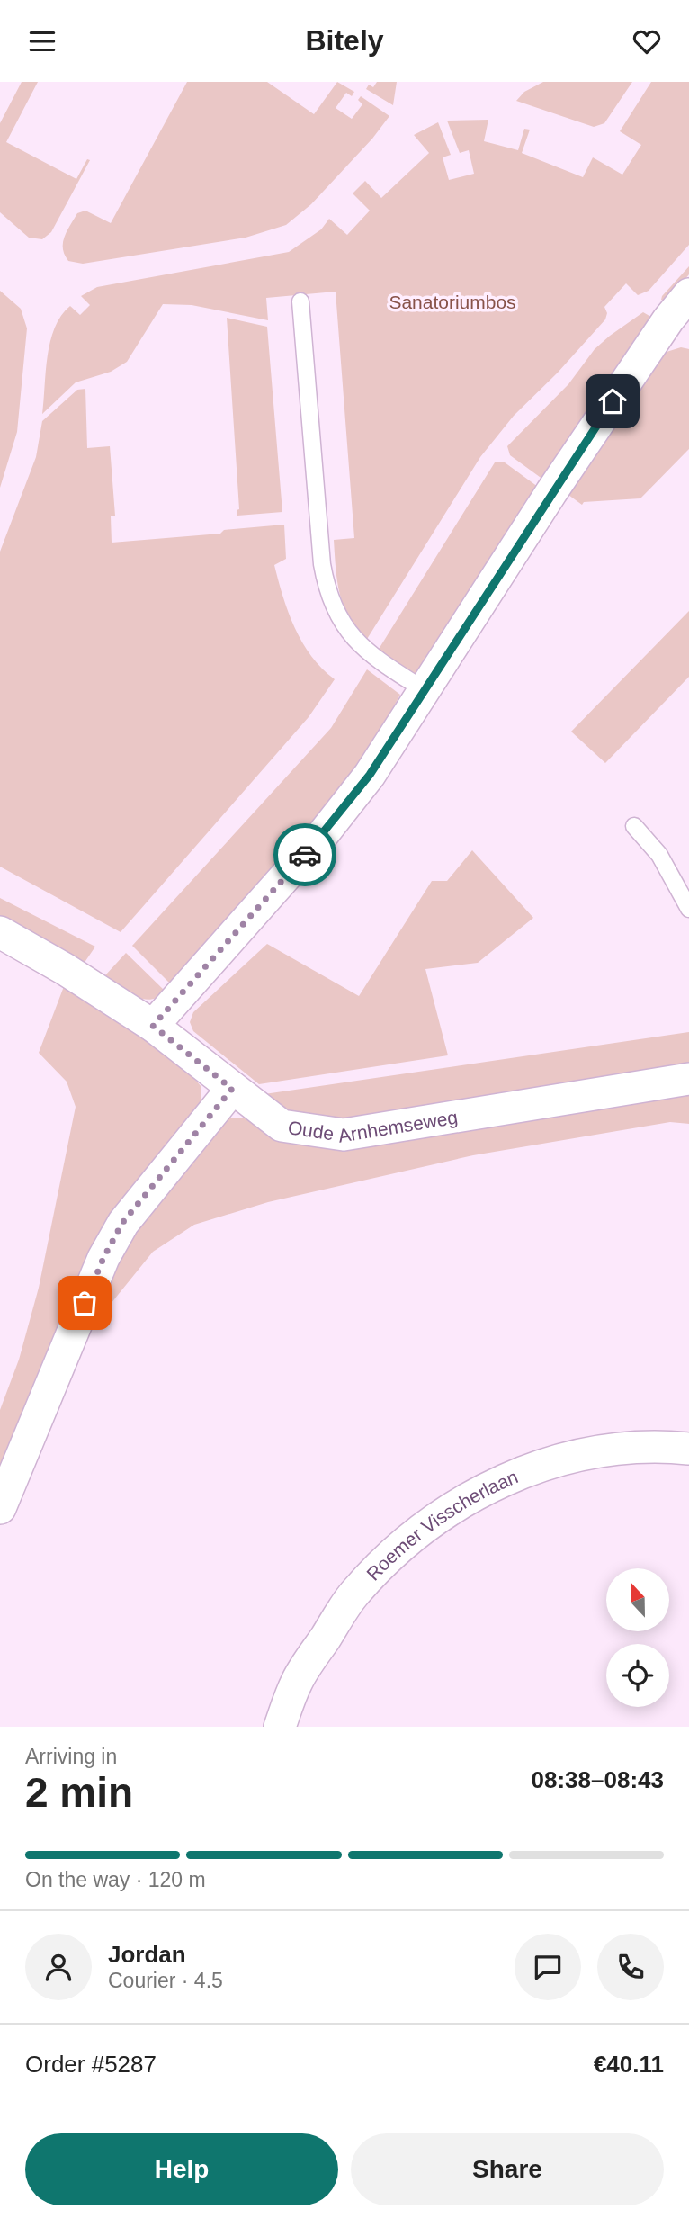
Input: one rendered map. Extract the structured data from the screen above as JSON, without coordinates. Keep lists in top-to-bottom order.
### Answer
{
  "streets": {
    "street": ["Oude Arnhemseweg", "Roemer Visscherlaan"]
  },
  "parks": ["Sanatoriumbos"],
  "north": "top",
  "page": {
    "header": "Bitely",
    "heading": ["2 min", "Arriving in", "08:38–08:43"],
    "panel": [
      "Jordan",
      "Courier · 4.5",
      "Order #5287",
      "€40.11"
    ],
    "bar": "On the way · 120 m",
    "buttons": ["Help", "Share"]
  }
}
